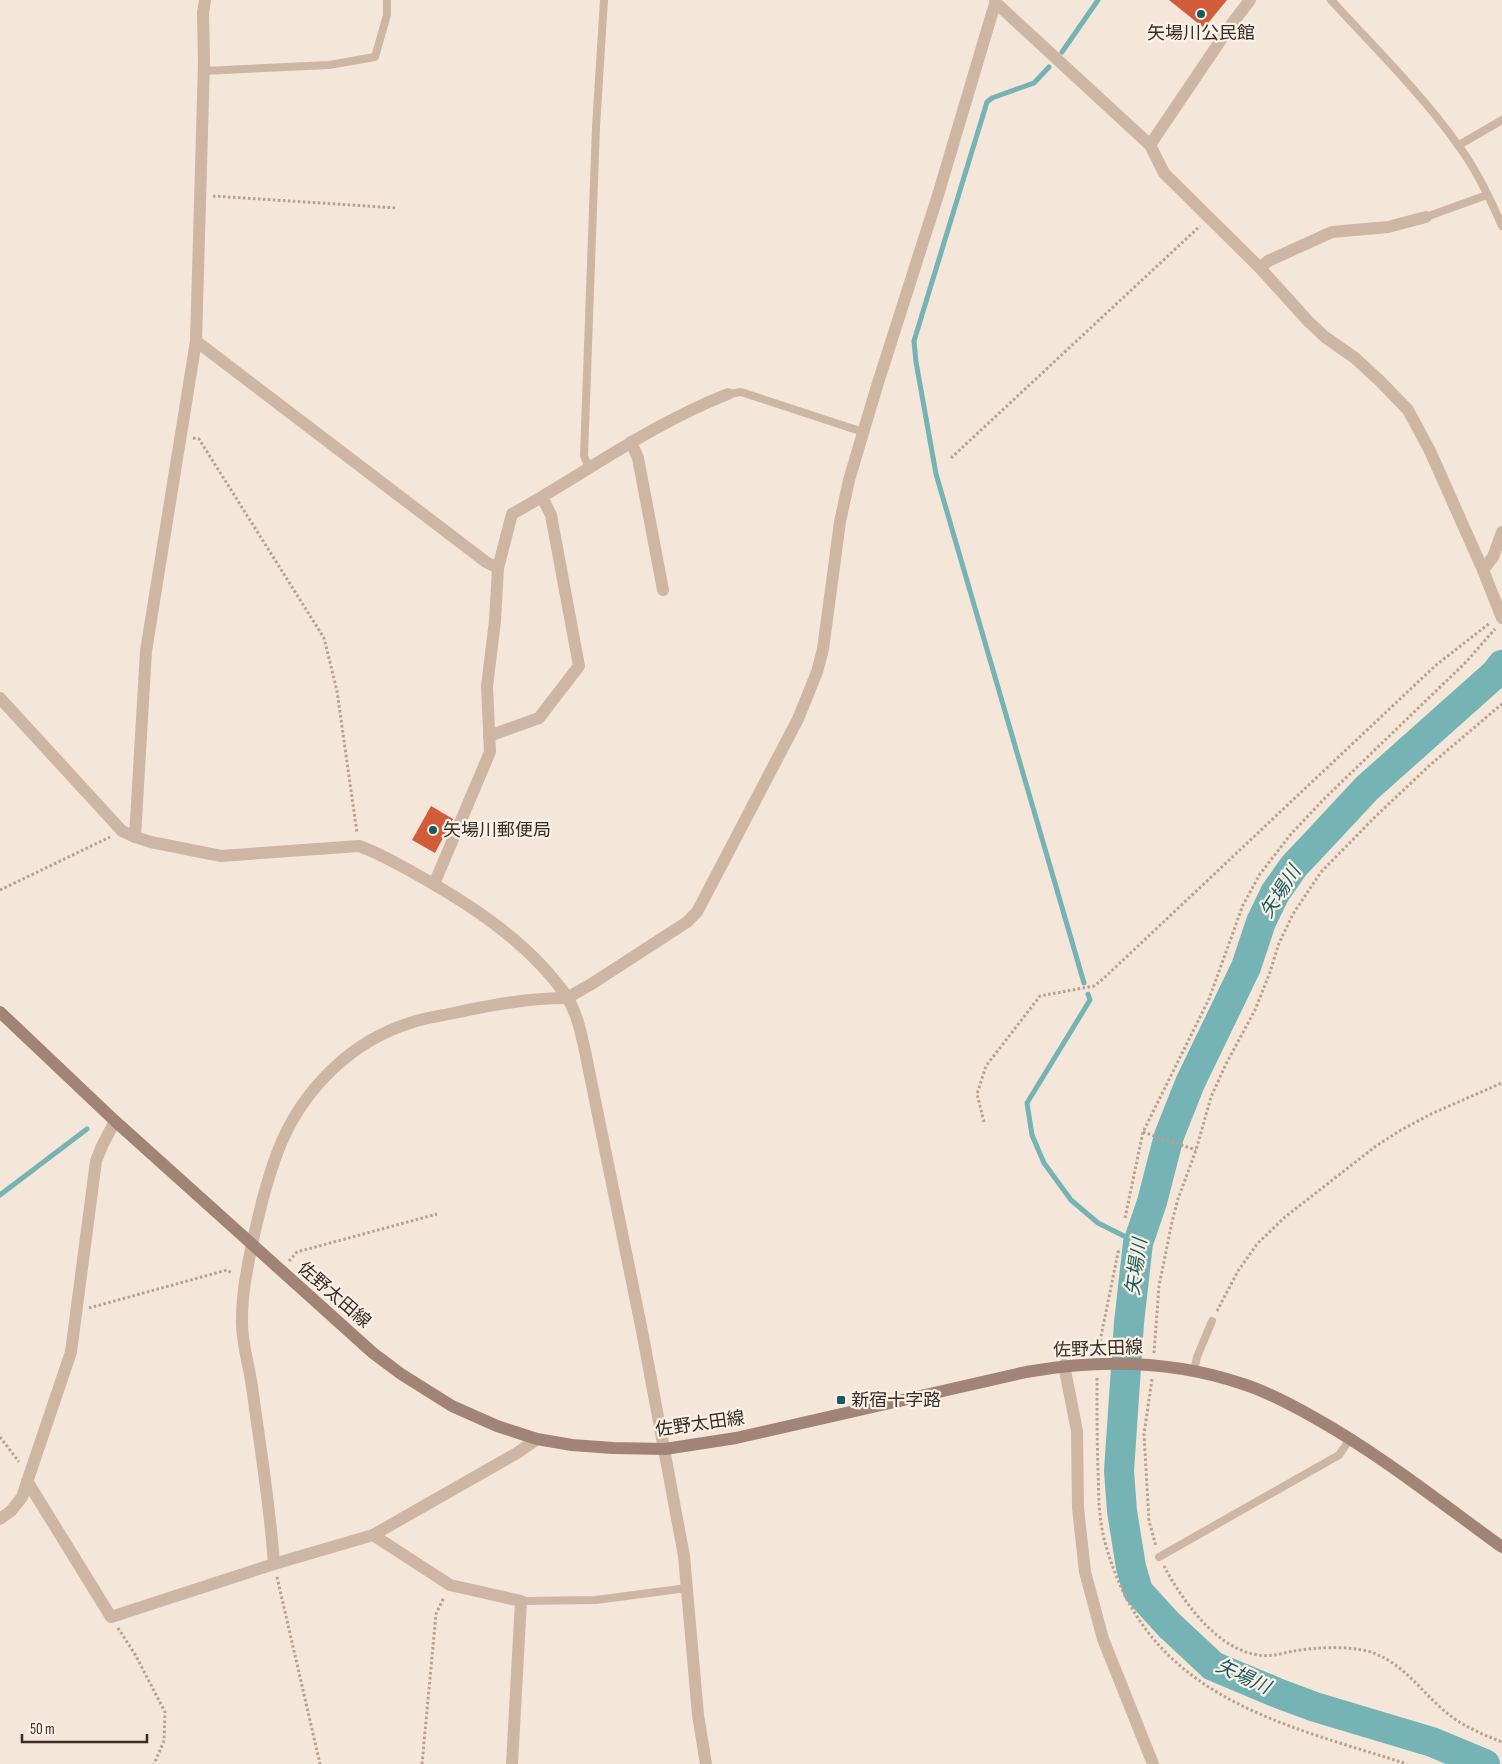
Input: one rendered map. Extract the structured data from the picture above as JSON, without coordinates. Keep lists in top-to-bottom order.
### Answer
{
  "streets": {
    "main road": ["佐野太田線"]
  },
  "water": ["矢場川"],
  "places": {
    "other": ["矢場川公民館", "矢場川郵便局"],
    "transit": ["新宿十字路"]
  },
  "scale_bar": "50 m"
}
